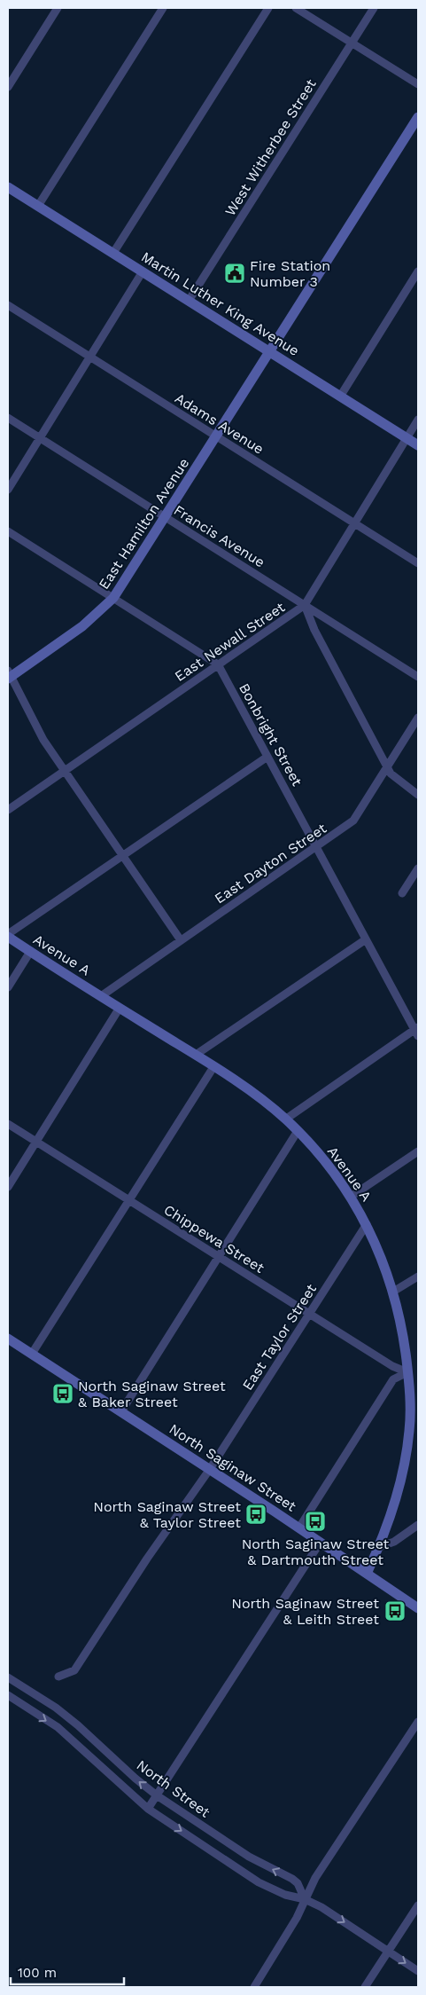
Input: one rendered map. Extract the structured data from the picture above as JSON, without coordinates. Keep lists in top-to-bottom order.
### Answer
{
  "streets": {
    "street": [
      "West Witherbee Street",
      "Martin Luther King Avenue",
      "Adams Avenue",
      "East Hamilton Avenue",
      "Francis Avenue",
      "East Newall Street",
      "Bonbright Street",
      "East Dayton Street",
      "Avenue A",
      "Chippewa Street",
      "East Taylor Street",
      "North Saginaw Street",
      "North Street"
    ]
  },
  "crossings": [
    ["West Witherbee Street", "Martin Luther King Avenue"],
    ["Martin Luther King Avenue", "East Hamilton Avenue"],
    ["Martin Luther King Avenue", "East Newall Street"],
    ["Adams Avenue", "East Hamilton Avenue"],
    ["Adams Avenue", "East Newall Street"],
    ["East Hamilton Avenue", "Francis Avenue"],
    ["East Hamilton Avenue", "Bonbright Street"],
    ["Francis Avenue", "East Newall Street"],
    ["East Newall Street", "Bonbright Street"],
    ["Bonbright Street", "East Dayton Street"],
    ["East Dayton Street", "Avenue A"],
    ["Avenue A", "Chippewa Street"],
    ["Avenue A", "East Taylor Street"],
    ["Avenue A", "North Saginaw Street"],
    ["Chippewa Street", "East Taylor Street"],
    ["East Taylor Street", "North Saginaw Street"]
  ],
  "places": {
    "public building": ["Fire Station Number 3"],
    "bus stop": [
      "North Saginaw Street & Baker Street",
      "North Saginaw Street & Taylor Street",
      "North Saginaw Street & Dartmouth Street",
      "North Saginaw Street & Leith Street"
    ]
  },
  "scale_bar": "100 m"
}
